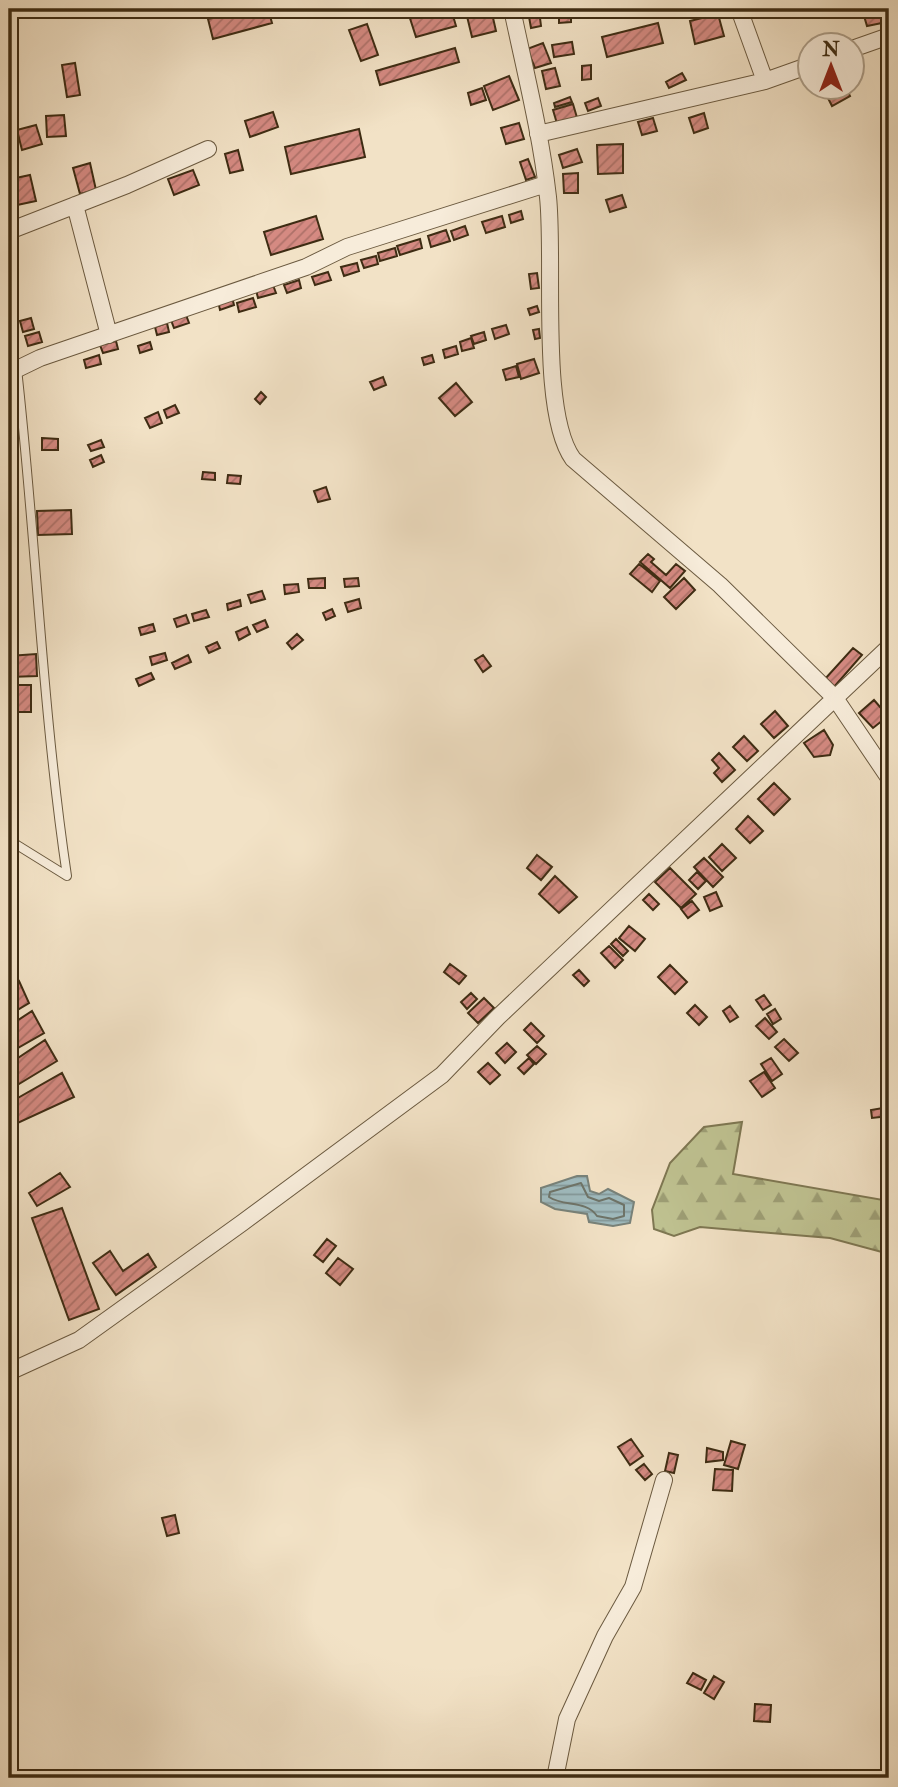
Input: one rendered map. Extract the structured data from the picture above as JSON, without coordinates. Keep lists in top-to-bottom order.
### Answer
{
  "north": "top"
}
